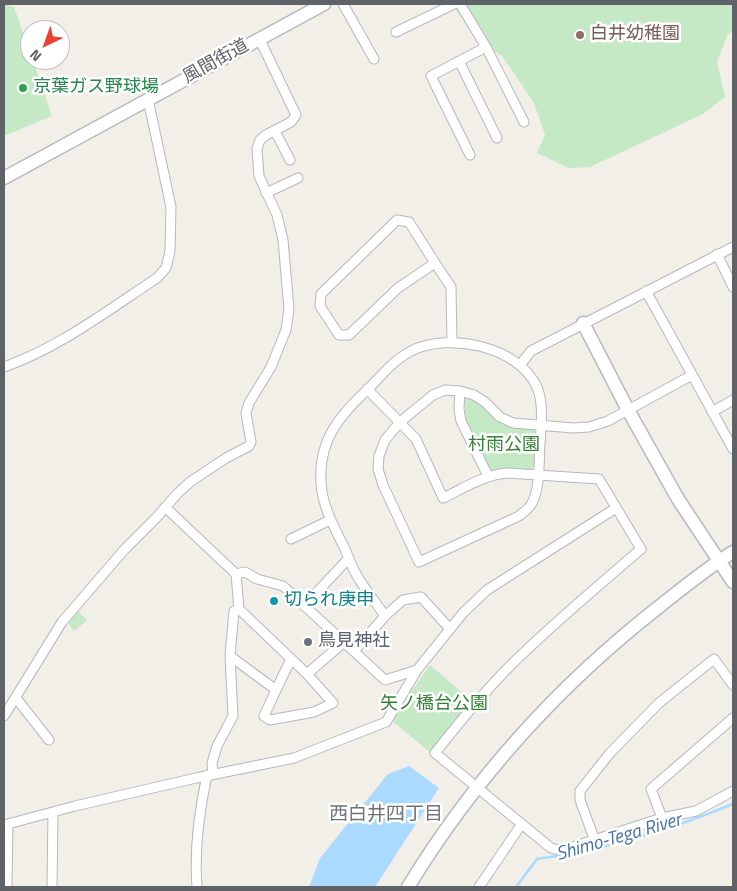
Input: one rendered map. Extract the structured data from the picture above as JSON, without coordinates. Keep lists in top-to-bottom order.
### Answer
{
  "streets": {
    "street": ["風間街道"]
  },
  "districts": ["西白井四丁目"],
  "water": ["Shimo-Tega River"],
  "parks": ["村雨公園", "矢ノ橋台公園"],
  "places": [
    "白井幼稚園",
    "京葉ガス野球場",
    "切られ庚申",
    "鳥見神社"
  ],
  "north": "bottom left"
}
